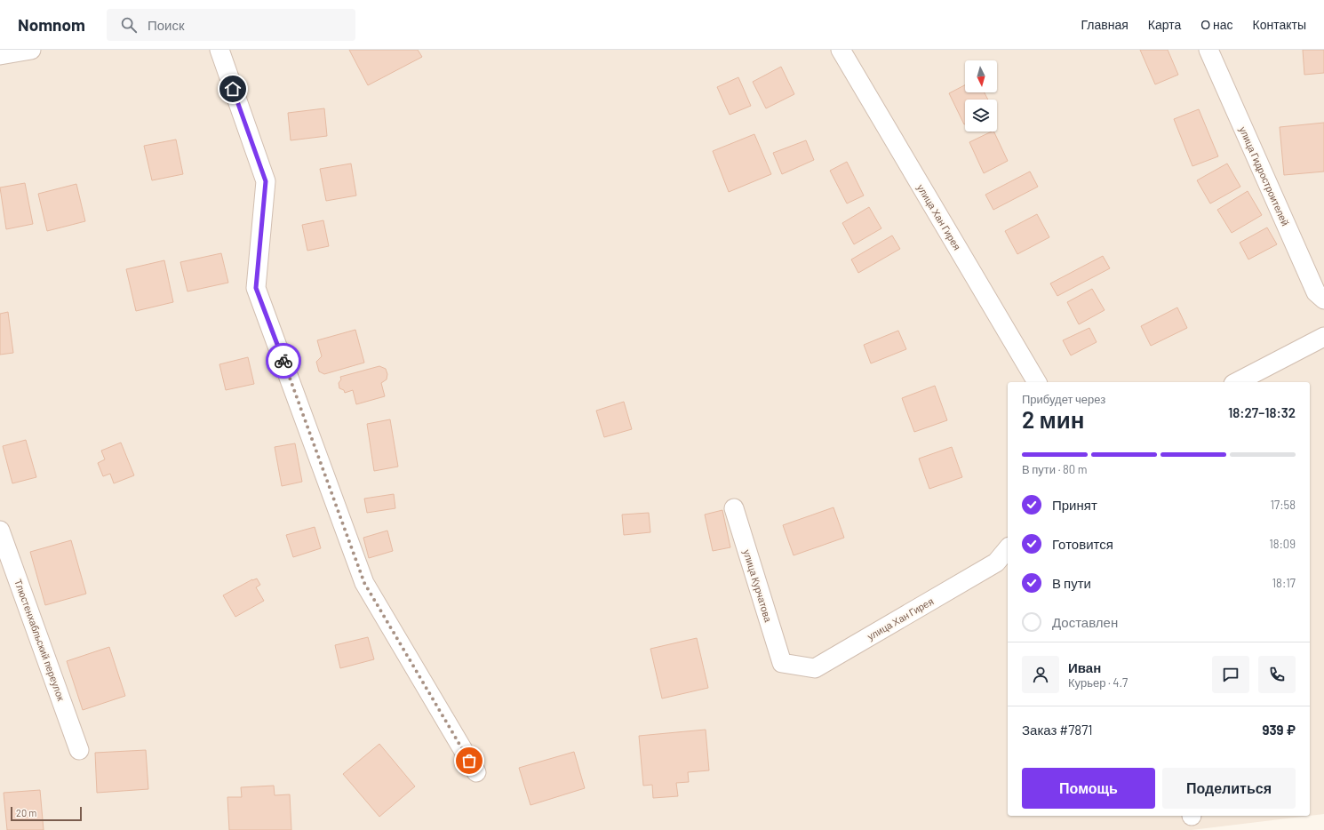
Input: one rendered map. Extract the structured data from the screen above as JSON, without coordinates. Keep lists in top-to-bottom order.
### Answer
{
  "streets": {
    "street": [
      "улица Гидростроителей",
      "улица Хан Гирея",
      "улица Курчатова",
      "Тлюстенхабльский переулок"
    ]
  },
  "crossings": [
    ["улица Хан Гирея", "улица Курчатова"]
  ],
  "scale_bar": "20 m",
  "north": "bottom",
  "page": {
    "header": "Nomnom",
    "search": "Поиск",
    "nav": [
      "Главная",
      "Карта",
      "О нас",
      "Контакты"
    ],
    "heading": ["2 мин", "Прибудет через", "18:27–18:32"],
    "panel": [
      "Иван",
      "Курьер · 4.7",
      "Заказ #7871",
      "939 ₽"
    ],
    "bar": "В пути · 80 m",
    "list": [
      ["Принят", "17:58"],
      ["Готовится", "18:09"],
      ["В пути", "18:17"],
      "Доставлен"
    ],
    "buttons": ["Помощь", "Поделиться"],
    "scale": "20 m"
  }
}
